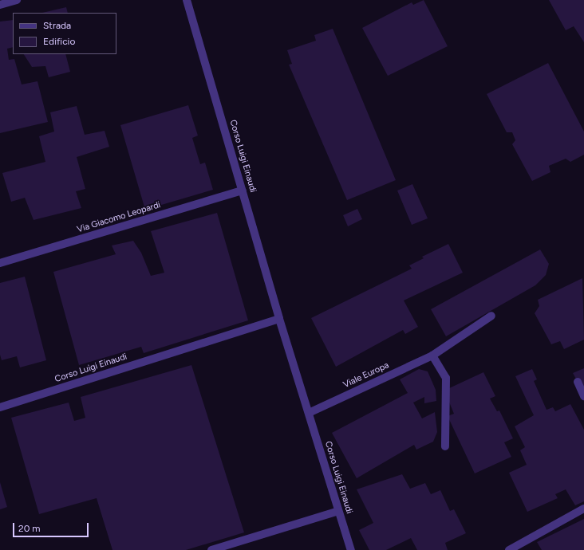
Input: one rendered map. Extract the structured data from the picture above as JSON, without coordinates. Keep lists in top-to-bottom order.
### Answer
{
  "streets": {
    "street": ["Corso Luigi Einaudi", "Via Giacomo Leopardi", "Viale Europa"]
  },
  "crossings": [
    ["Corso Luigi Einaudi", "Via Giacomo Leopardi"],
    ["Corso Luigi Einaudi", "Viale Europa"]
  ],
  "legend": ["Strada", "Edificio"],
  "scale_bar": "20 m"
}
